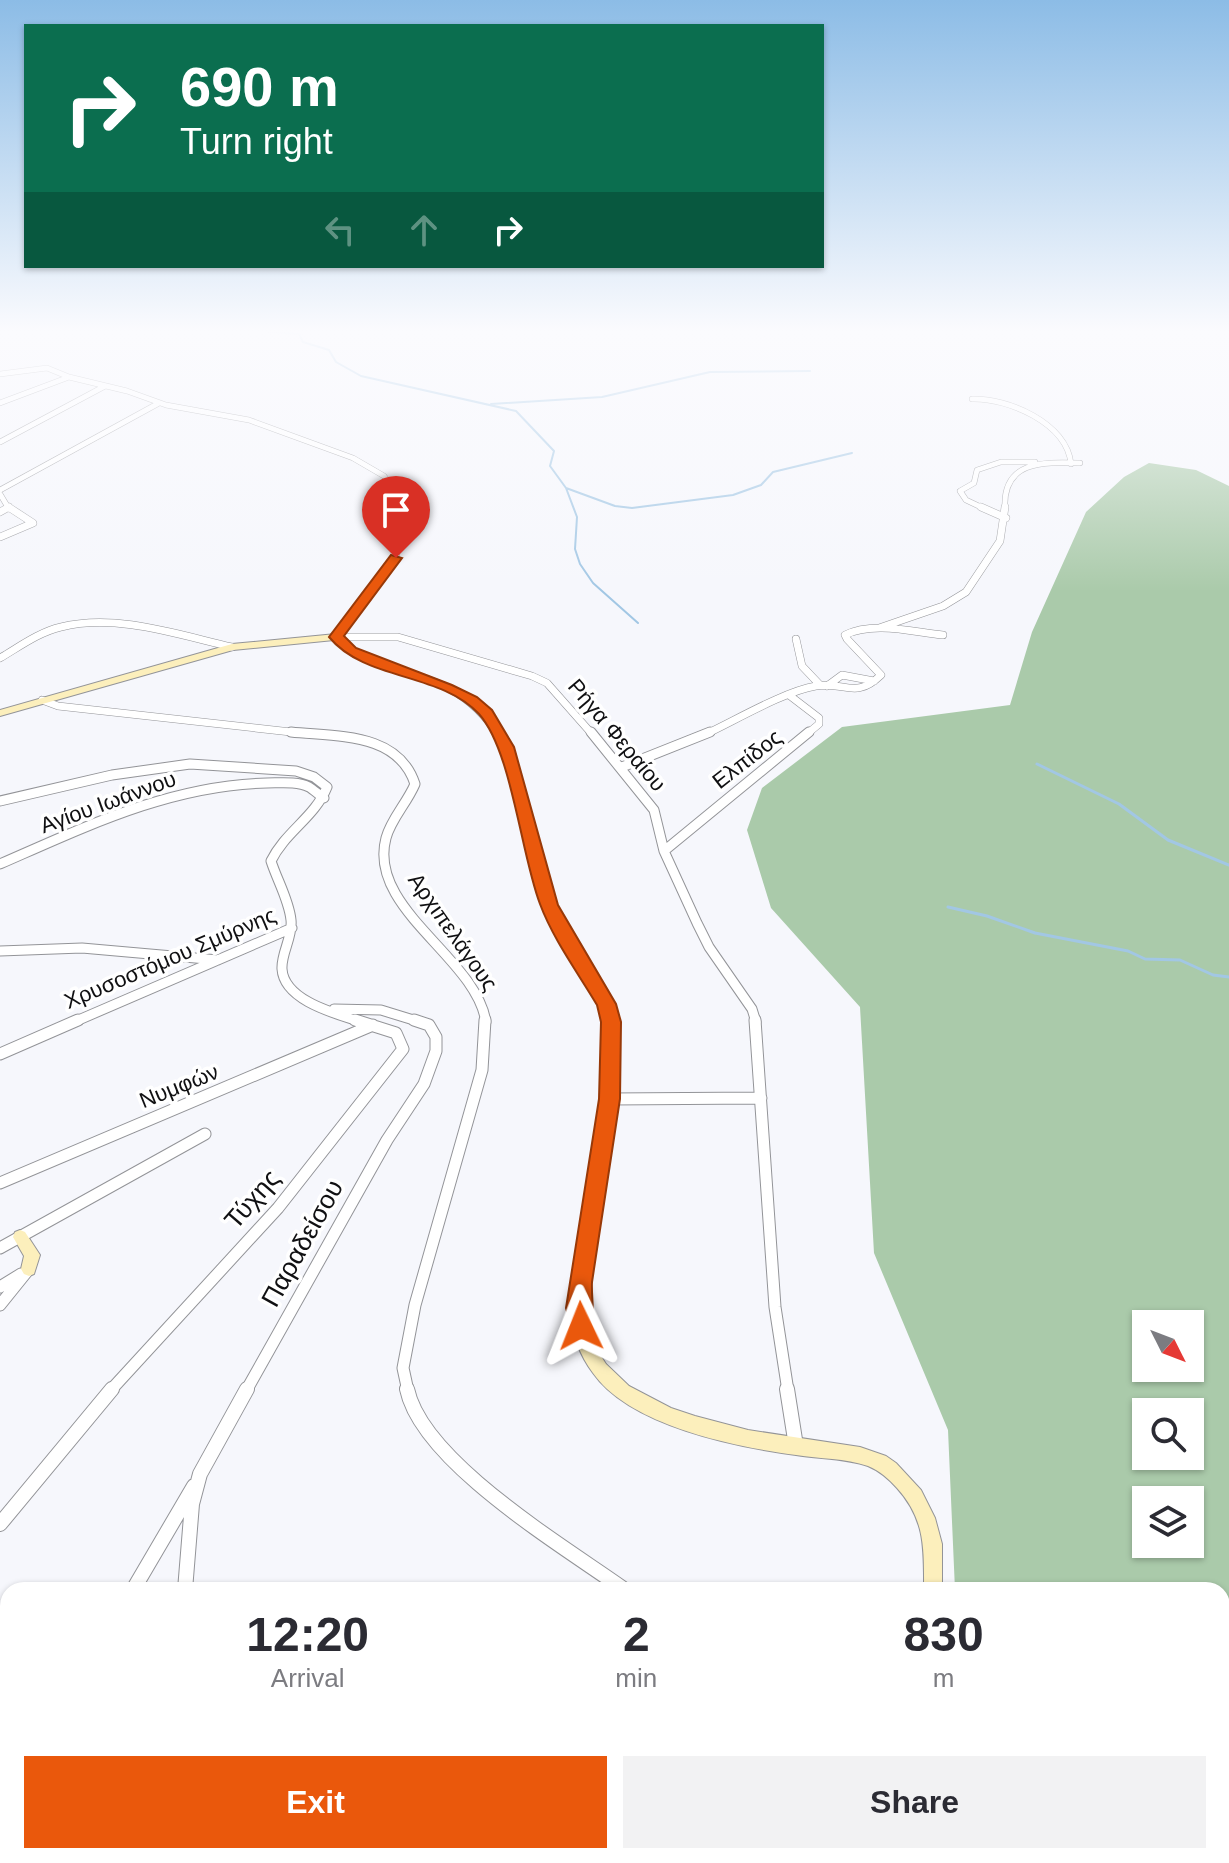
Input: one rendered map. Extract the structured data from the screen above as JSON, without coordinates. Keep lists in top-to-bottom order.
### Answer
{
  "streets": {
    "street": [
      "Ρήγα Φεραίου",
      "Ελπίδος",
      "Αγίου Ιωάννου",
      "Αρχιπελάγους",
      "Χρυσοστόμου Σμύρνης",
      "Νυμφών",
      "Τύχης",
      "Παραδείσου"
    ]
  },
  "crossings": [
    ["Ρήγα Φεραίου", "Ελπίδος"],
    ["Ρήγα Φεραίου", "Αρχιπελάγους"],
    ["Αγίου Ιωάννου", "Χρυσοστόμου Σμύρνης"],
    ["Χρυσοστόμου Σμύρνης", "Τύχης"],
    ["Νυμφών", "Τύχης"],
    ["Τύχης", "Παραδείσου"]
  ],
  "north": "bottom right",
  "page": {
    "turn": ["690 m", "Turn right"],
    "eta": [
      "12:20",
      "Arrival",
      "2",
      "min",
      "830",
      "m"
    ],
    "buttons": ["Exit", "Share"]
  }
}
